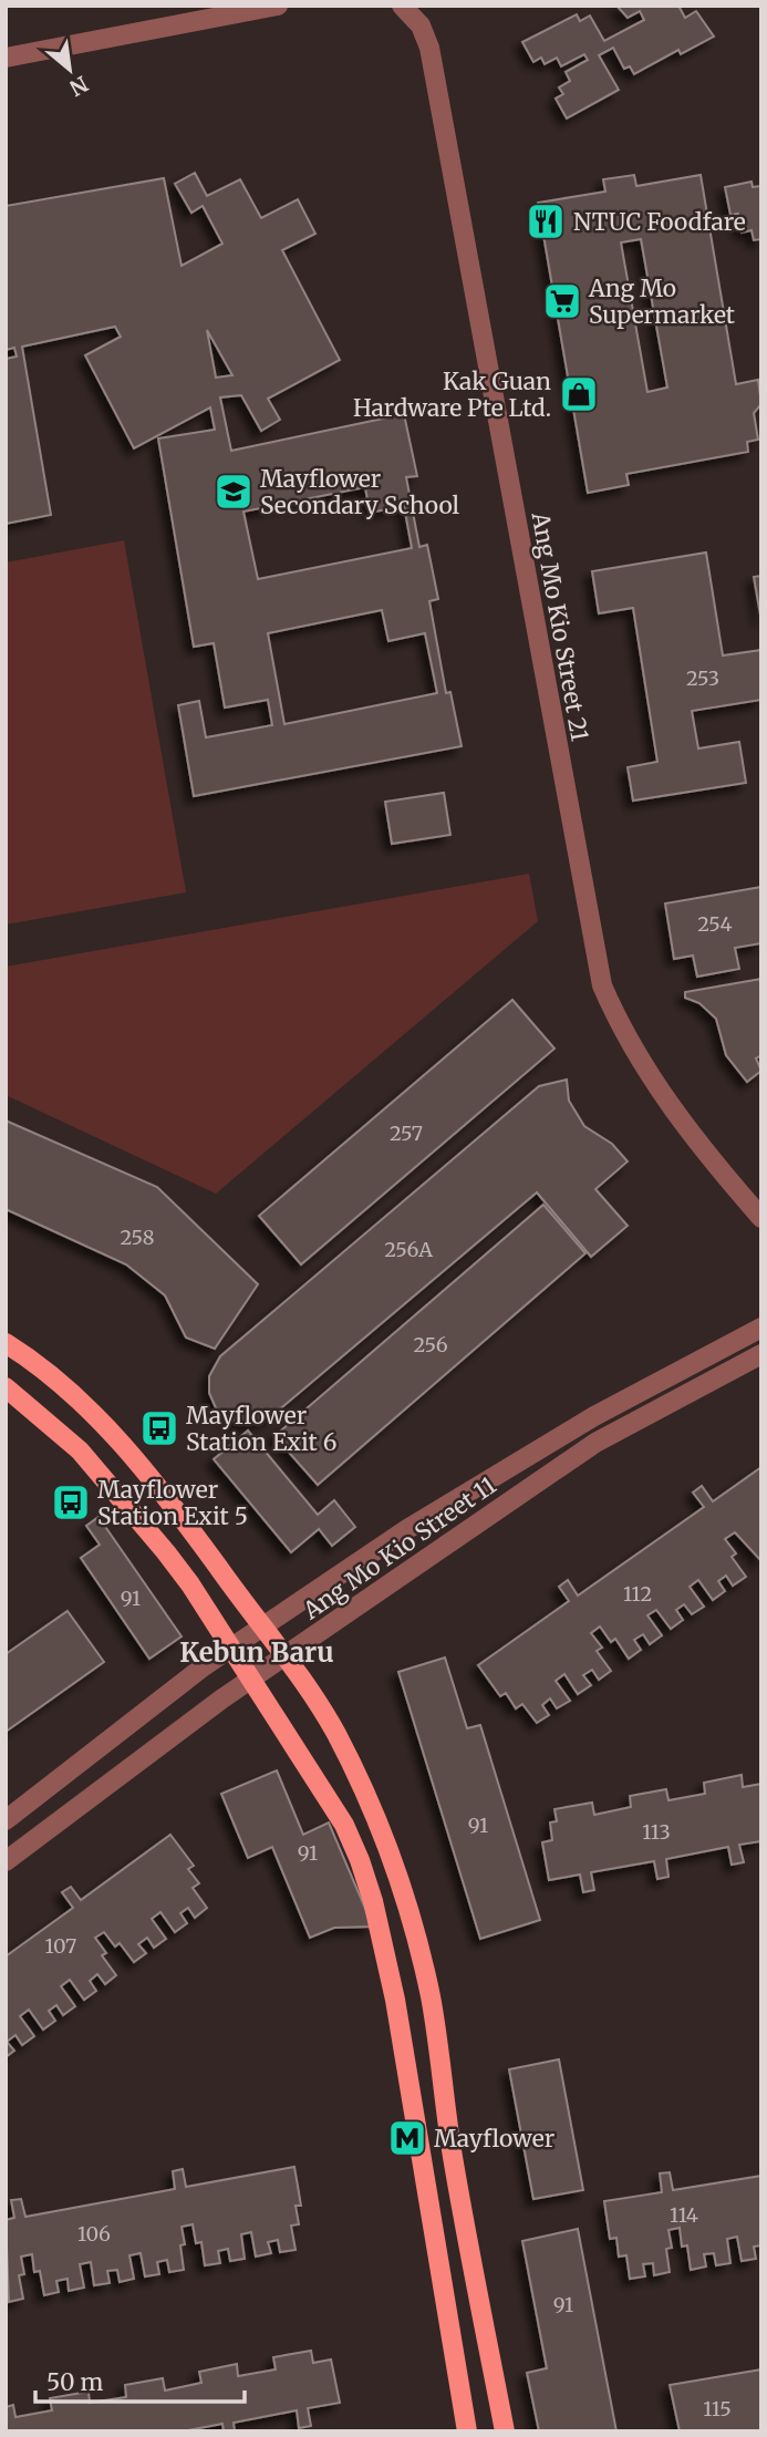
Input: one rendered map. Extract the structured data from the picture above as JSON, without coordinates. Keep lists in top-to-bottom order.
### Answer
{
  "streets": {
    "street": ["Ang Mo Kio Street 21", "Ang Mo Kio Street 11"]
  },
  "districts": ["Kebun Baru"],
  "places": {
    "restaurant": ["NTUC Foodfare"],
    "supermarket": ["Ang Mo Supermarket"],
    "shop": ["Kak Guan Hardware Pte Ltd."],
    "school or university": ["Mayflower Secondary School"],
    "bus stop": ["Mayflower Station Exit 6", "Mayflower Station Exit 5"],
    "metro station": ["Mayflower"]
  },
  "house_numbers": [
    "253",
    "254",
    "257",
    "258",
    "256A",
    "256",
    "112",
    "91",
    "91",
    "113",
    "91",
    "107",
    "114",
    "106",
    "91",
    "115"
  ],
  "scale_bar": "50 m",
  "north": "bottom right"
}
